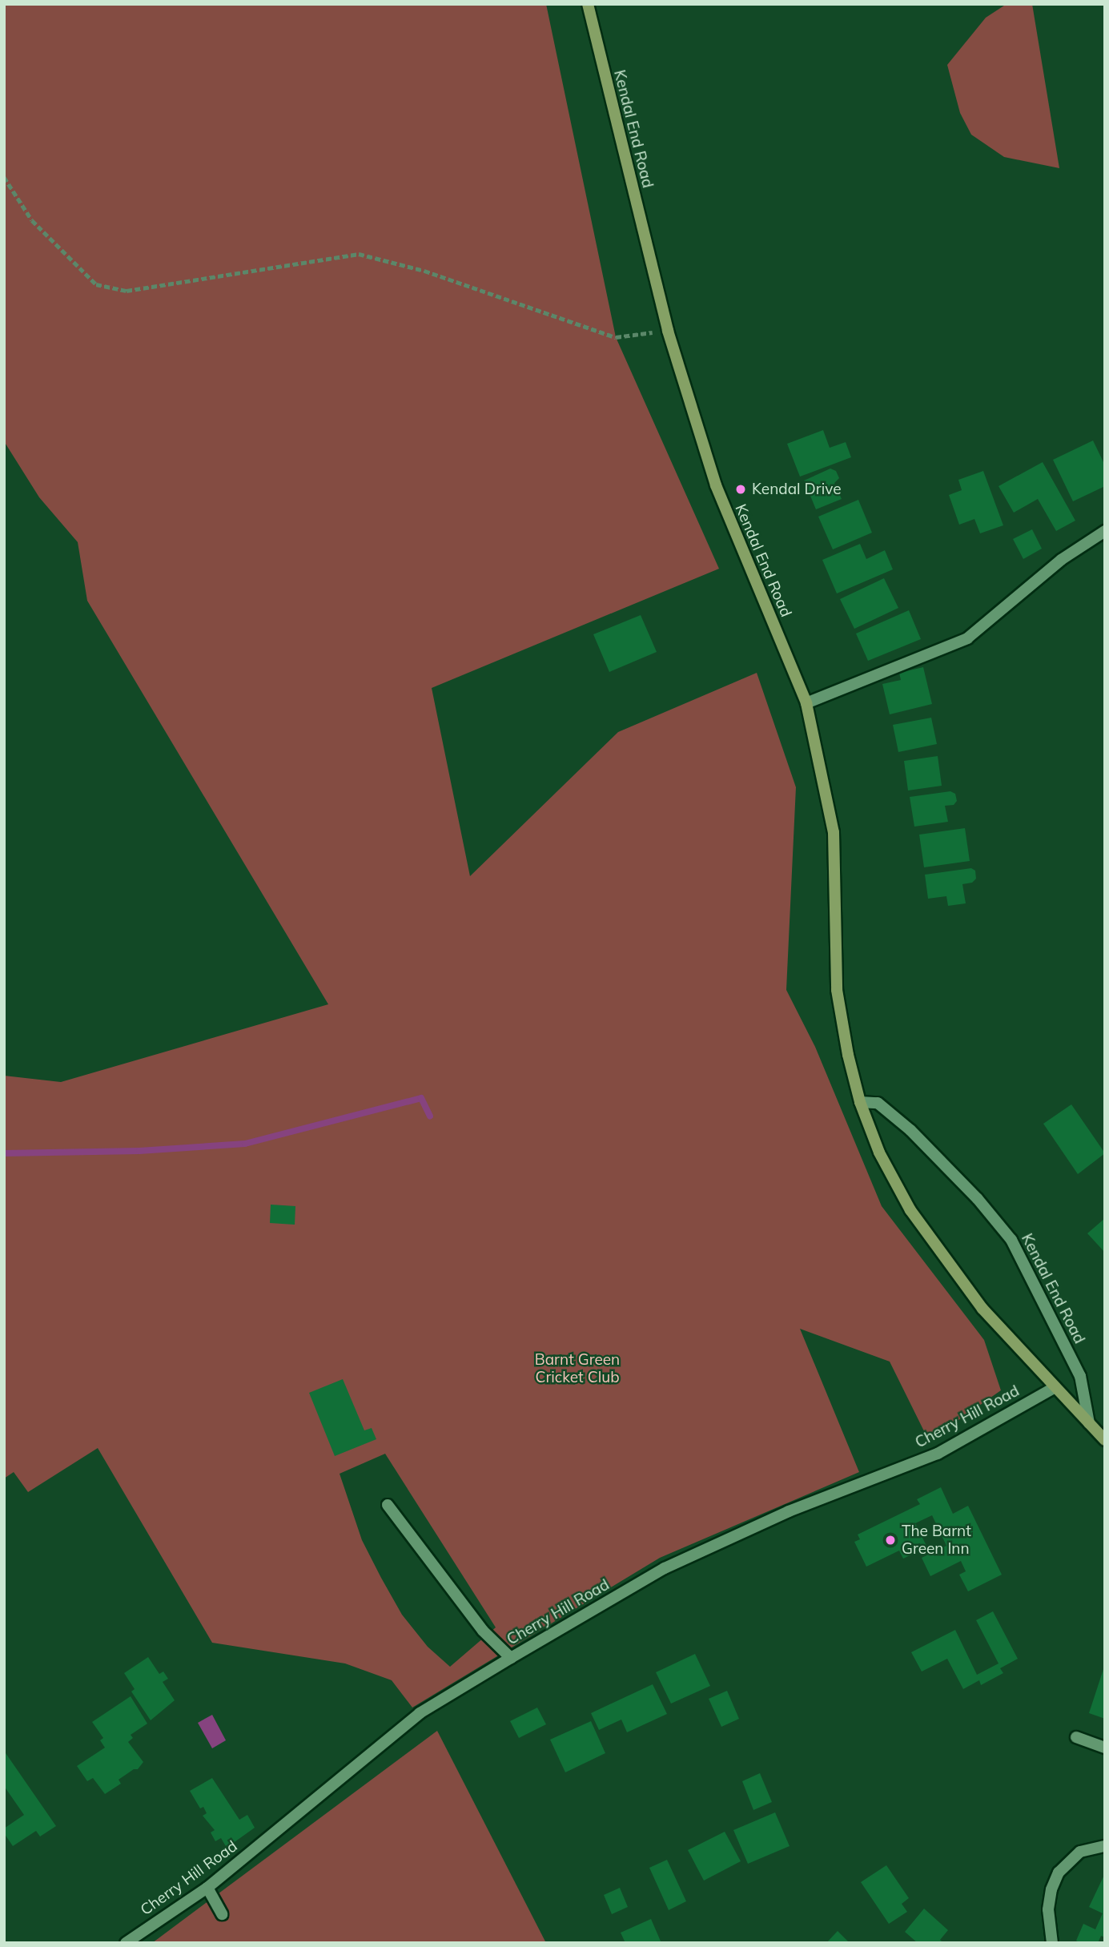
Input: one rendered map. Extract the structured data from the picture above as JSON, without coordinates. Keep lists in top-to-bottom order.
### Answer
{
  "streets": {
    "main road": ["Kendal End Road"],
    "street": ["Cherry Hill Road"]
  },
  "crossings": [
    ["Kendal End Road", "Cherry Hill Road"]
  ],
  "parks": ["Barnt Green Cricket Club"],
  "places": ["Kendal Drive", "The Barnt Green Inn"]
}
